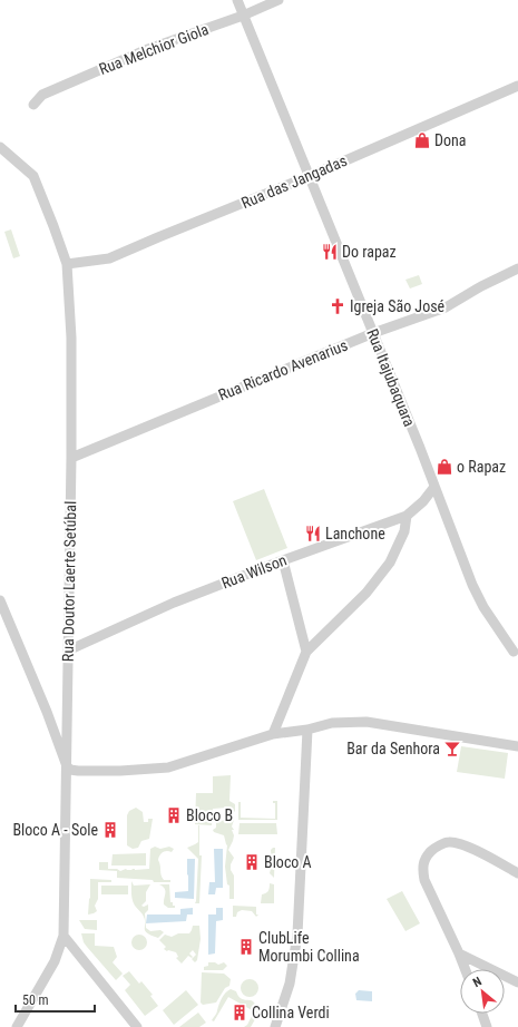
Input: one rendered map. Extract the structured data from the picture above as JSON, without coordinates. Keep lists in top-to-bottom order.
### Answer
{
  "streets": {
    "street": [
      "Rua Melchior Giola",
      "Rua das Jangadas",
      "Rua Ricardo Avenarius",
      "Rua Itajubaquara",
      "Rua Wilson",
      "Rua Doutor Laerte Setúbal"
    ]
  },
  "crossings": [
    ["Rua Melchior Giola", "Rua Itajubaquara"],
    ["Rua das Jangadas", "Rua Itajubaquara"],
    ["Rua das Jangadas", "Rua Doutor Laerte Setúbal"],
    ["Rua Ricardo Avenarius", "Rua Itajubaquara"],
    ["Rua Ricardo Avenarius", "Rua Doutor Laerte Setúbal"],
    ["Rua Itajubaquara", "Rua Wilson"],
    ["Rua Wilson", "Rua Doutor Laerte Setúbal"]
  ],
  "places": {
    "shop": ["Dona", "o Rapaz"],
    "restaurant": ["Do rapaz", "Lanchone"],
    "church": ["Igreja São José"],
    "bar": ["Bar da Senhora"],
    "building": [
      "Bloco B",
      "Bloco A - Sole",
      "Bloco A",
      "ClubLife Morumbi Collina",
      "Collina Verdi"
    ]
  },
  "scale_bar": "50 m",
  "north": "top left"
}
